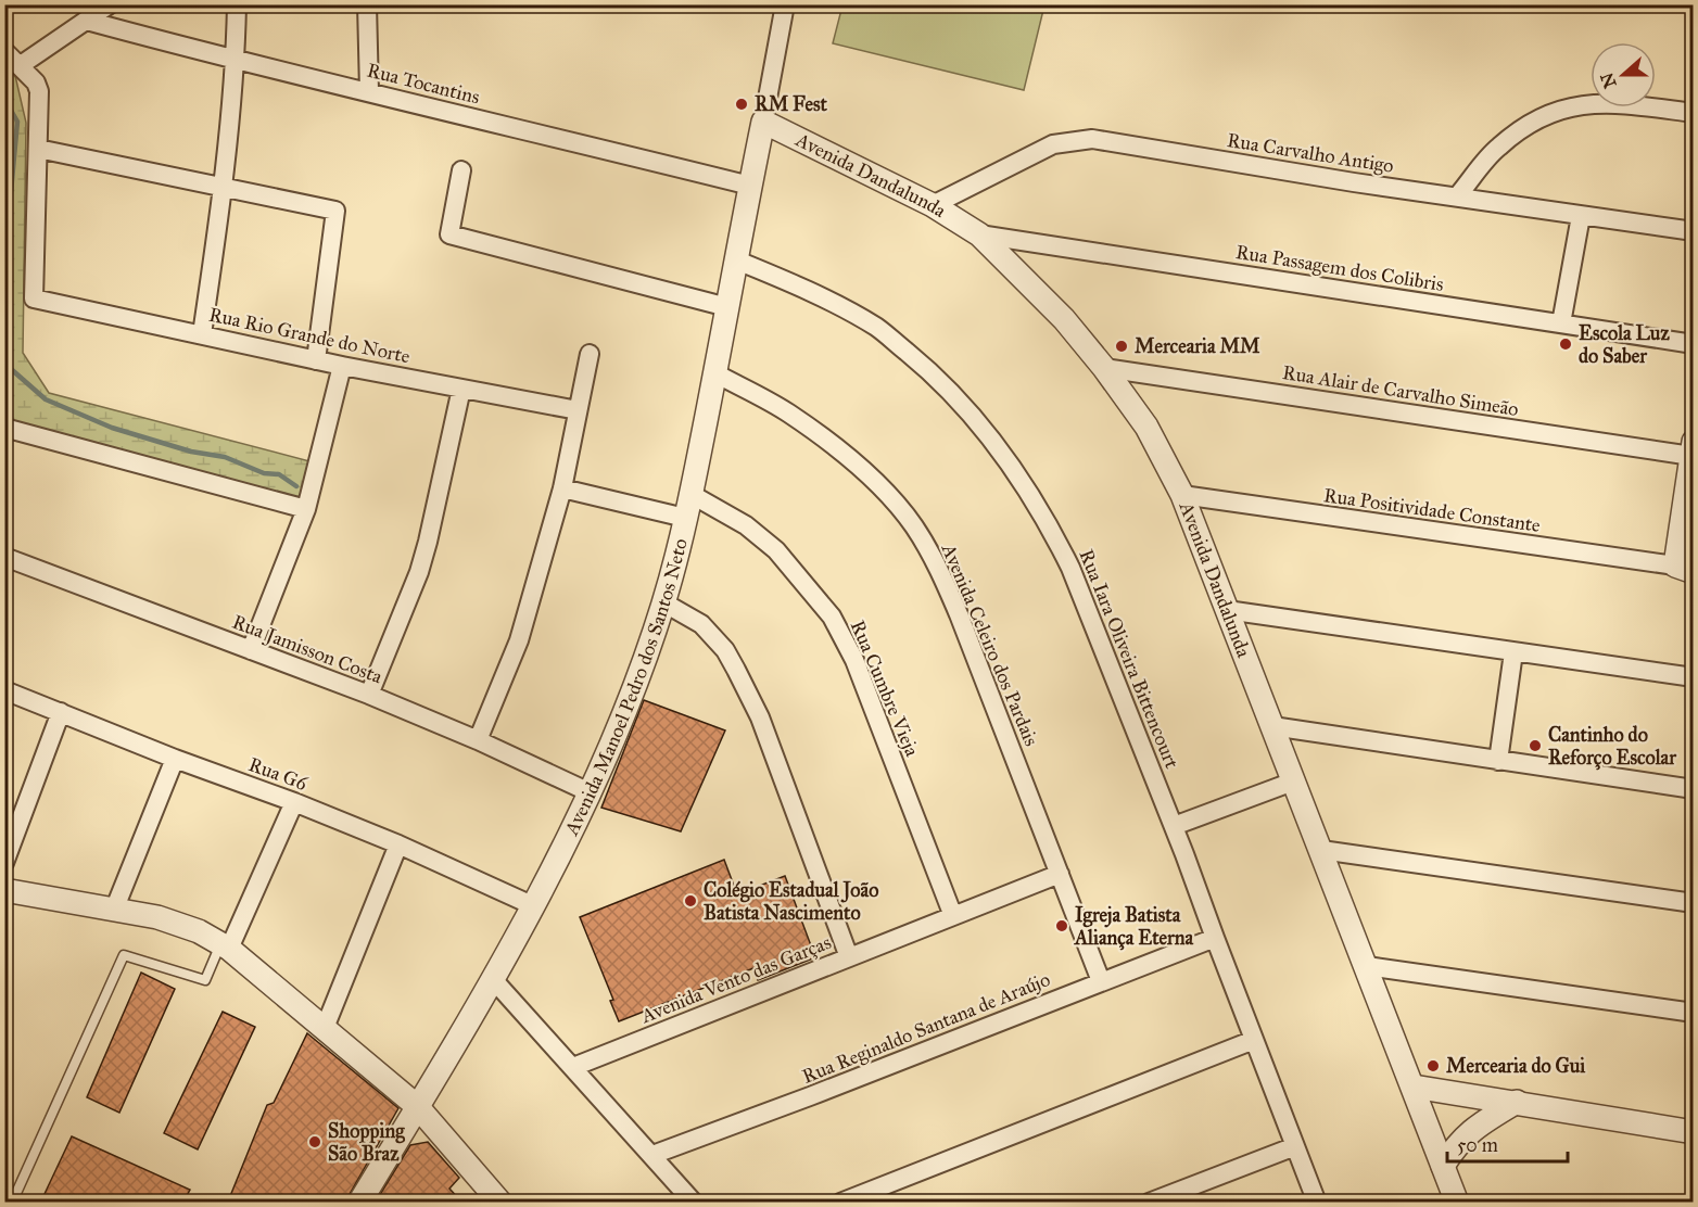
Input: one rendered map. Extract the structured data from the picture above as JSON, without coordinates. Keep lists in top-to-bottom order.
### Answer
{
  "streets": {
    "street": [
      "Rua Tocantins",
      "Rua Carvalho Antigo",
      "Avenida Dandalunda",
      "Rua Passagem dos Colibris",
      "Rua Rio Grande do Norte",
      "Rua Alair de Carvalho Simeão",
      "Rua Positividade Constante",
      "Avenida Celeiro dos Pardais",
      "Rua Jamisson Costa",
      "Rua Iara Oliveira Bittencourt",
      "Avenida Manoel Pedro dos Santos Neto",
      "Rua Cumbre Vieja",
      "Rua G6",
      "Avenida Vento das Garças",
      "Rua Reginaldo Santana de Araújo"
    ]
  },
  "crossings": [
    ["Rua Tocantins", "Avenida Manoel Pedro dos Santos Neto"],
    ["Rua Carvalho Antigo", "Avenida Dandalunda"],
    ["Avenida Dandalunda", "Rua Passagem dos Colibris"],
    ["Avenida Dandalunda", "Rua Alair de Carvalho Simeão"],
    ["Avenida Dandalunda", "Rua Positividade Constante"],
    ["Avenida Dandalunda", "Avenida Manoel Pedro dos Santos Neto"],
    ["Avenida Celeiro dos Pardais", "Avenida Manoel Pedro dos Santos Neto"],
    ["Avenida Celeiro dos Pardais", "Avenida Vento das Garças"],
    ["Avenida Celeiro dos Pardais", "Rua Reginaldo Santana de Araújo"],
    ["Rua Jamisson Costa", "Avenida Manoel Pedro dos Santos Neto"],
    ["Rua Iara Oliveira Bittencourt", "Avenida Manoel Pedro dos Santos Neto"],
    ["Rua Iara Oliveira Bittencourt", "Rua Reginaldo Santana de Araújo"],
    ["Avenida Manoel Pedro dos Santos Neto", "Rua Cumbre Vieja"],
    ["Avenida Manoel Pedro dos Santos Neto", "Rua G6"],
    ["Rua Cumbre Vieja", "Avenida Vento das Garças"]
  ],
  "places": [
    "RM Fest",
    "Escola Luz do Saber",
    "Mercearia MM",
    "Cantinho do Reforço Escolar",
    "Colégio Estadual João Batista Nascimento",
    "Igreja Batista Aliança Eterna",
    "Mercearia do Gui",
    "Shopping São Braz"
  ],
  "scale_bar": "50 m",
  "north": "left"
}
